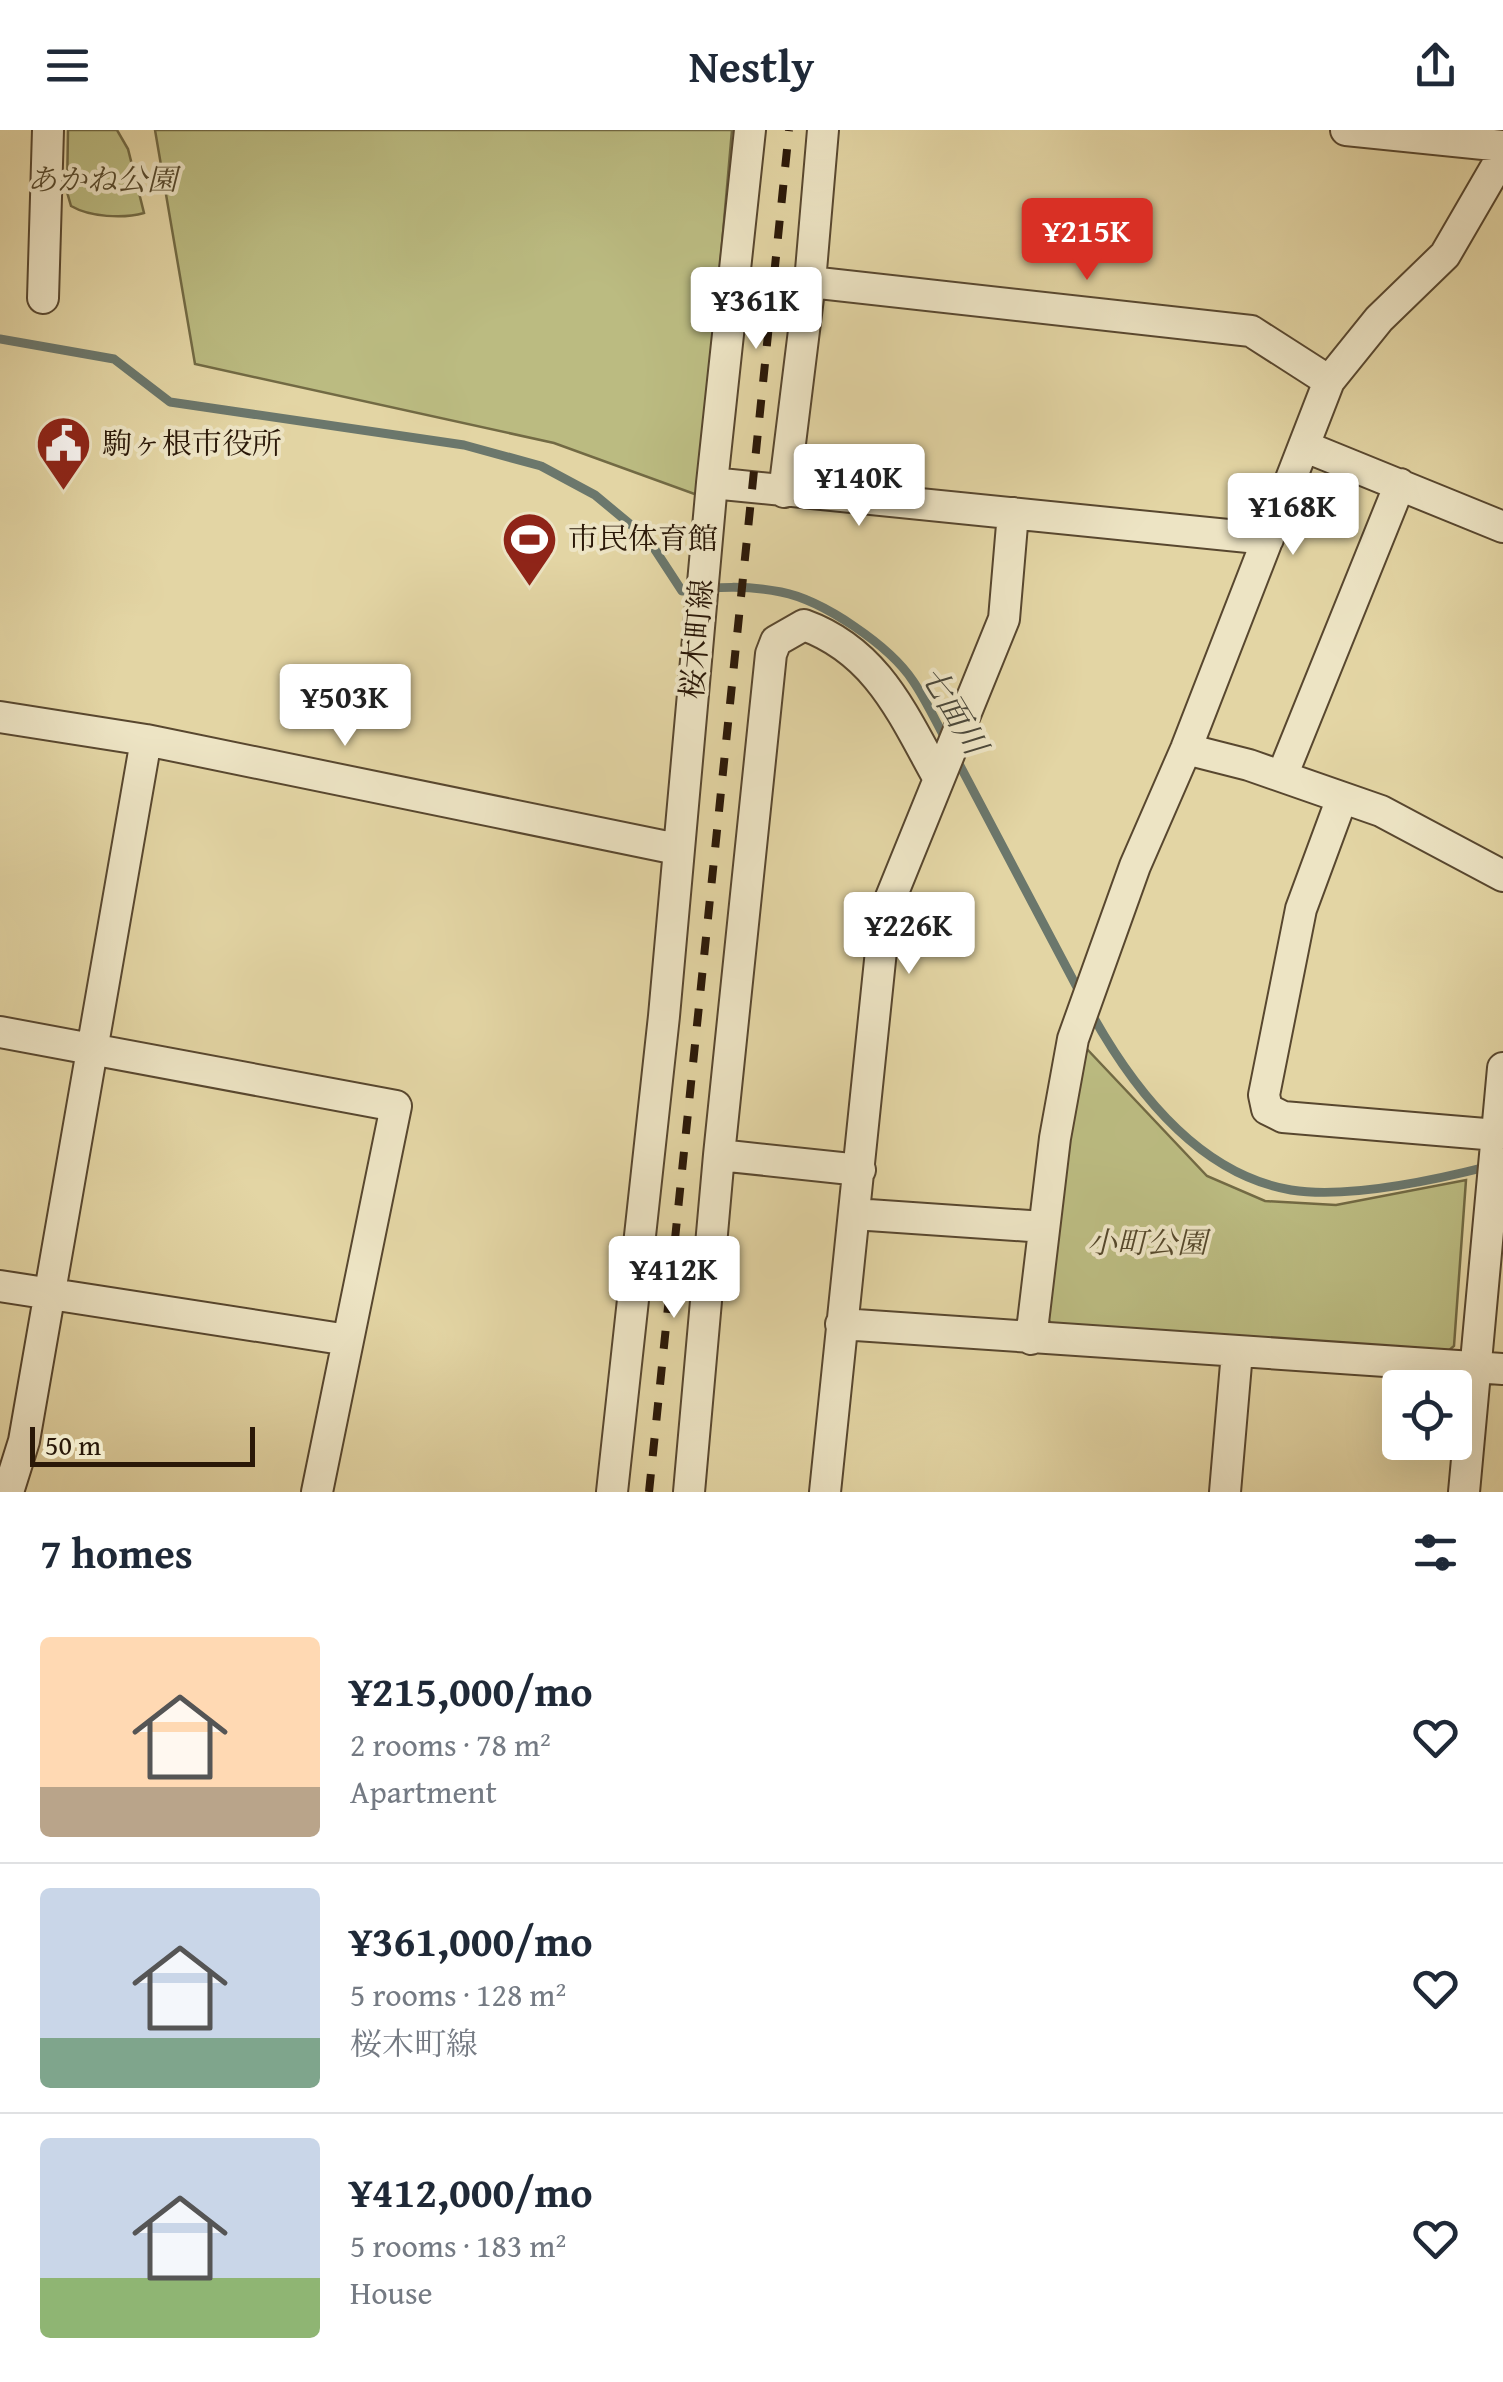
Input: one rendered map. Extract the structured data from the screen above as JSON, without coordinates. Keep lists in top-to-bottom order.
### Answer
{
  "streets": {
    "street": ["桜木町線"]
  },
  "water": ["七面川"],
  "parks": ["あかね公園", "小町公園"],
  "places": {
    "public building": ["駒ヶ根市役所"],
    "sports": ["市民体育館"]
  },
  "scale_bar": "50 m",
  "page": {
    "header": "Nestly",
    "price": [
      "¥215K",
      "¥361K",
      "¥140K",
      "¥168K",
      "¥503K",
      "¥226K",
      "¥412K"
    ],
    "scale": "50 m",
    "heading": "7 homes",
    "list": [
      {
        "name": "¥215,000/mo",
        "note": "2 rooms · 78 m² · Apartment"
      },
      {
        "name": "¥361,000/mo",
        "note": "5 rooms · 128 m² · 桜木町線"
      },
      {
        "name": "¥412,000/mo",
        "note": "5 rooms · 183 m² · House"
      }
    ]
  }
}
